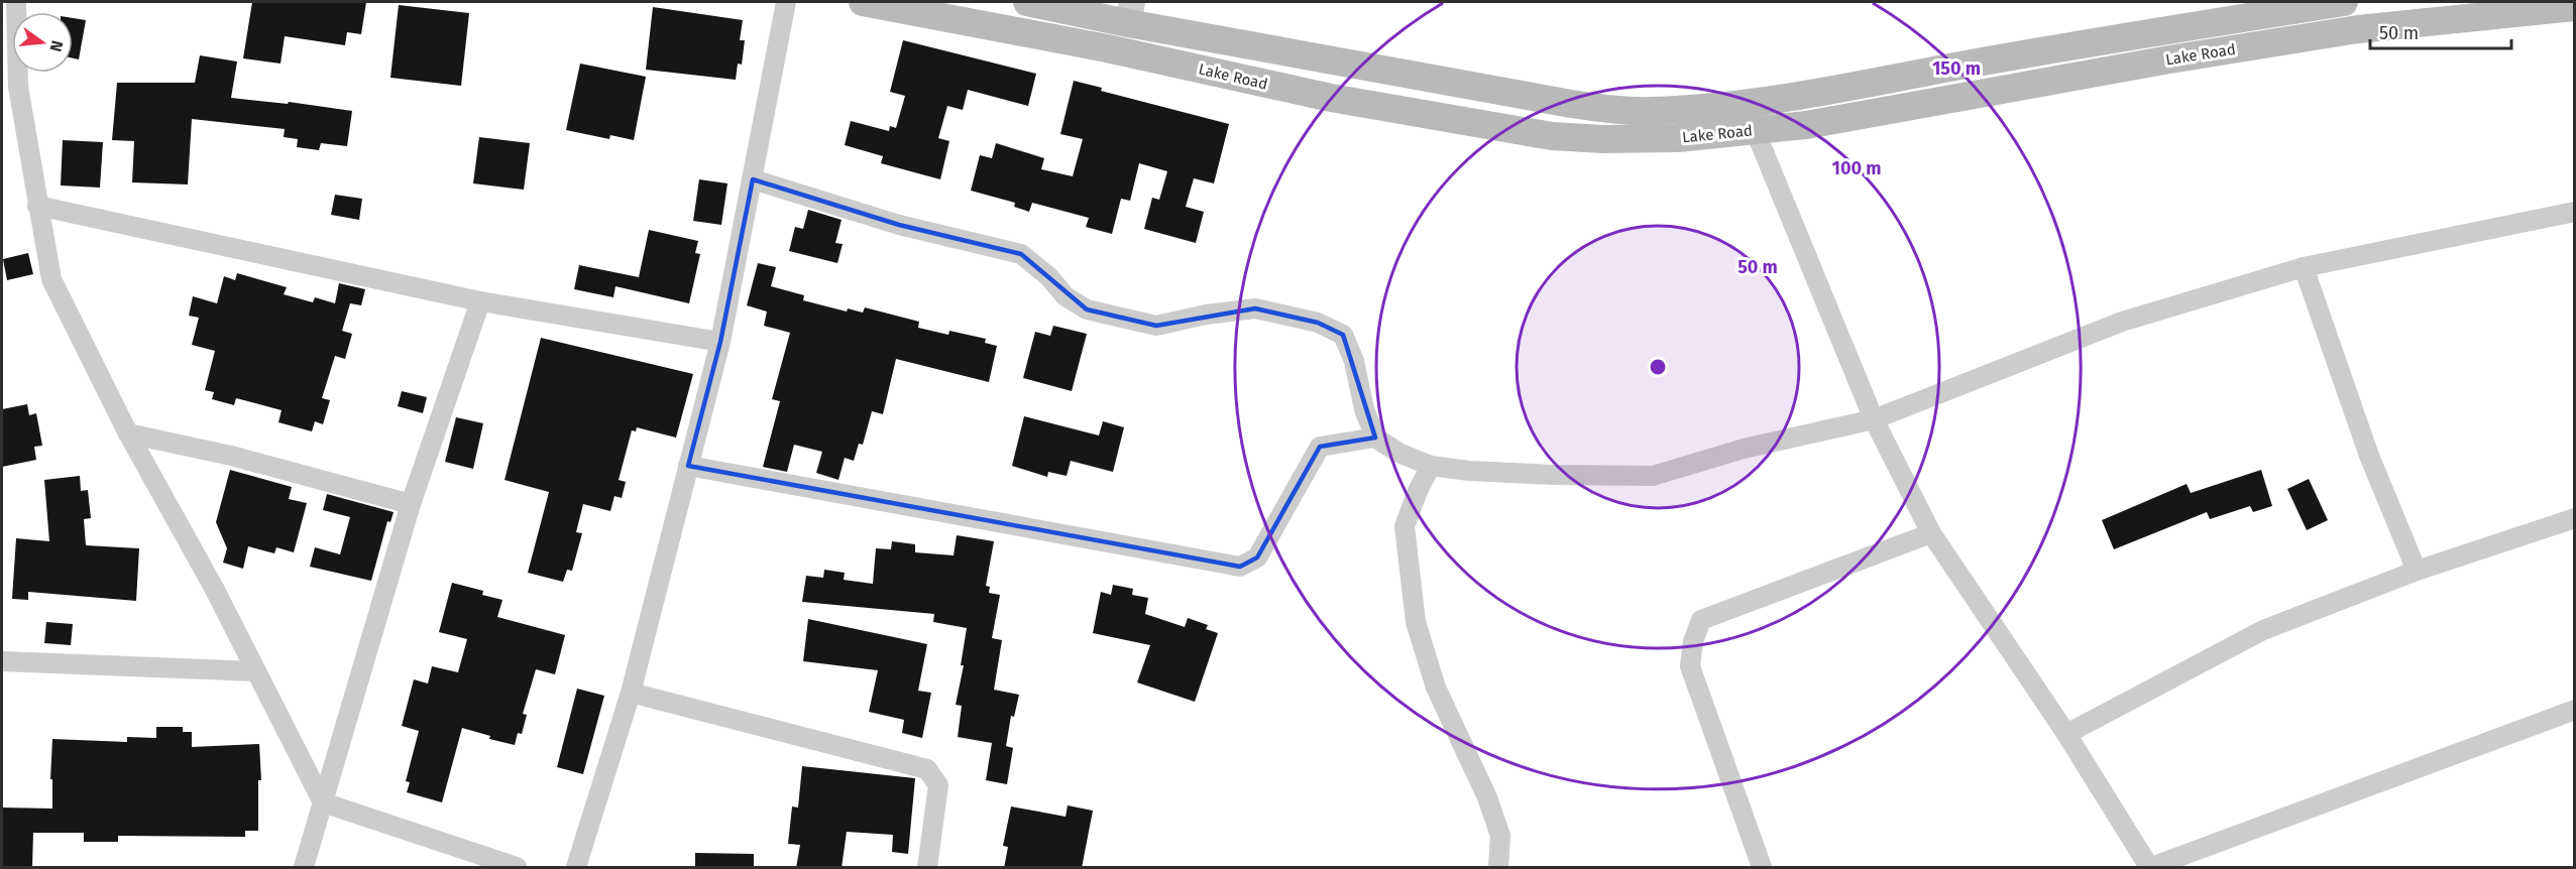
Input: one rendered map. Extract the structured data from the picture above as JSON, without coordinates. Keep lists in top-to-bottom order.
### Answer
{
  "streets": {
    "main road": ["Lake Road"]
  },
  "scale_bar": "50 m",
  "north": "right",
  "rings": ["150 m", "100 m", "50 m"]
}
